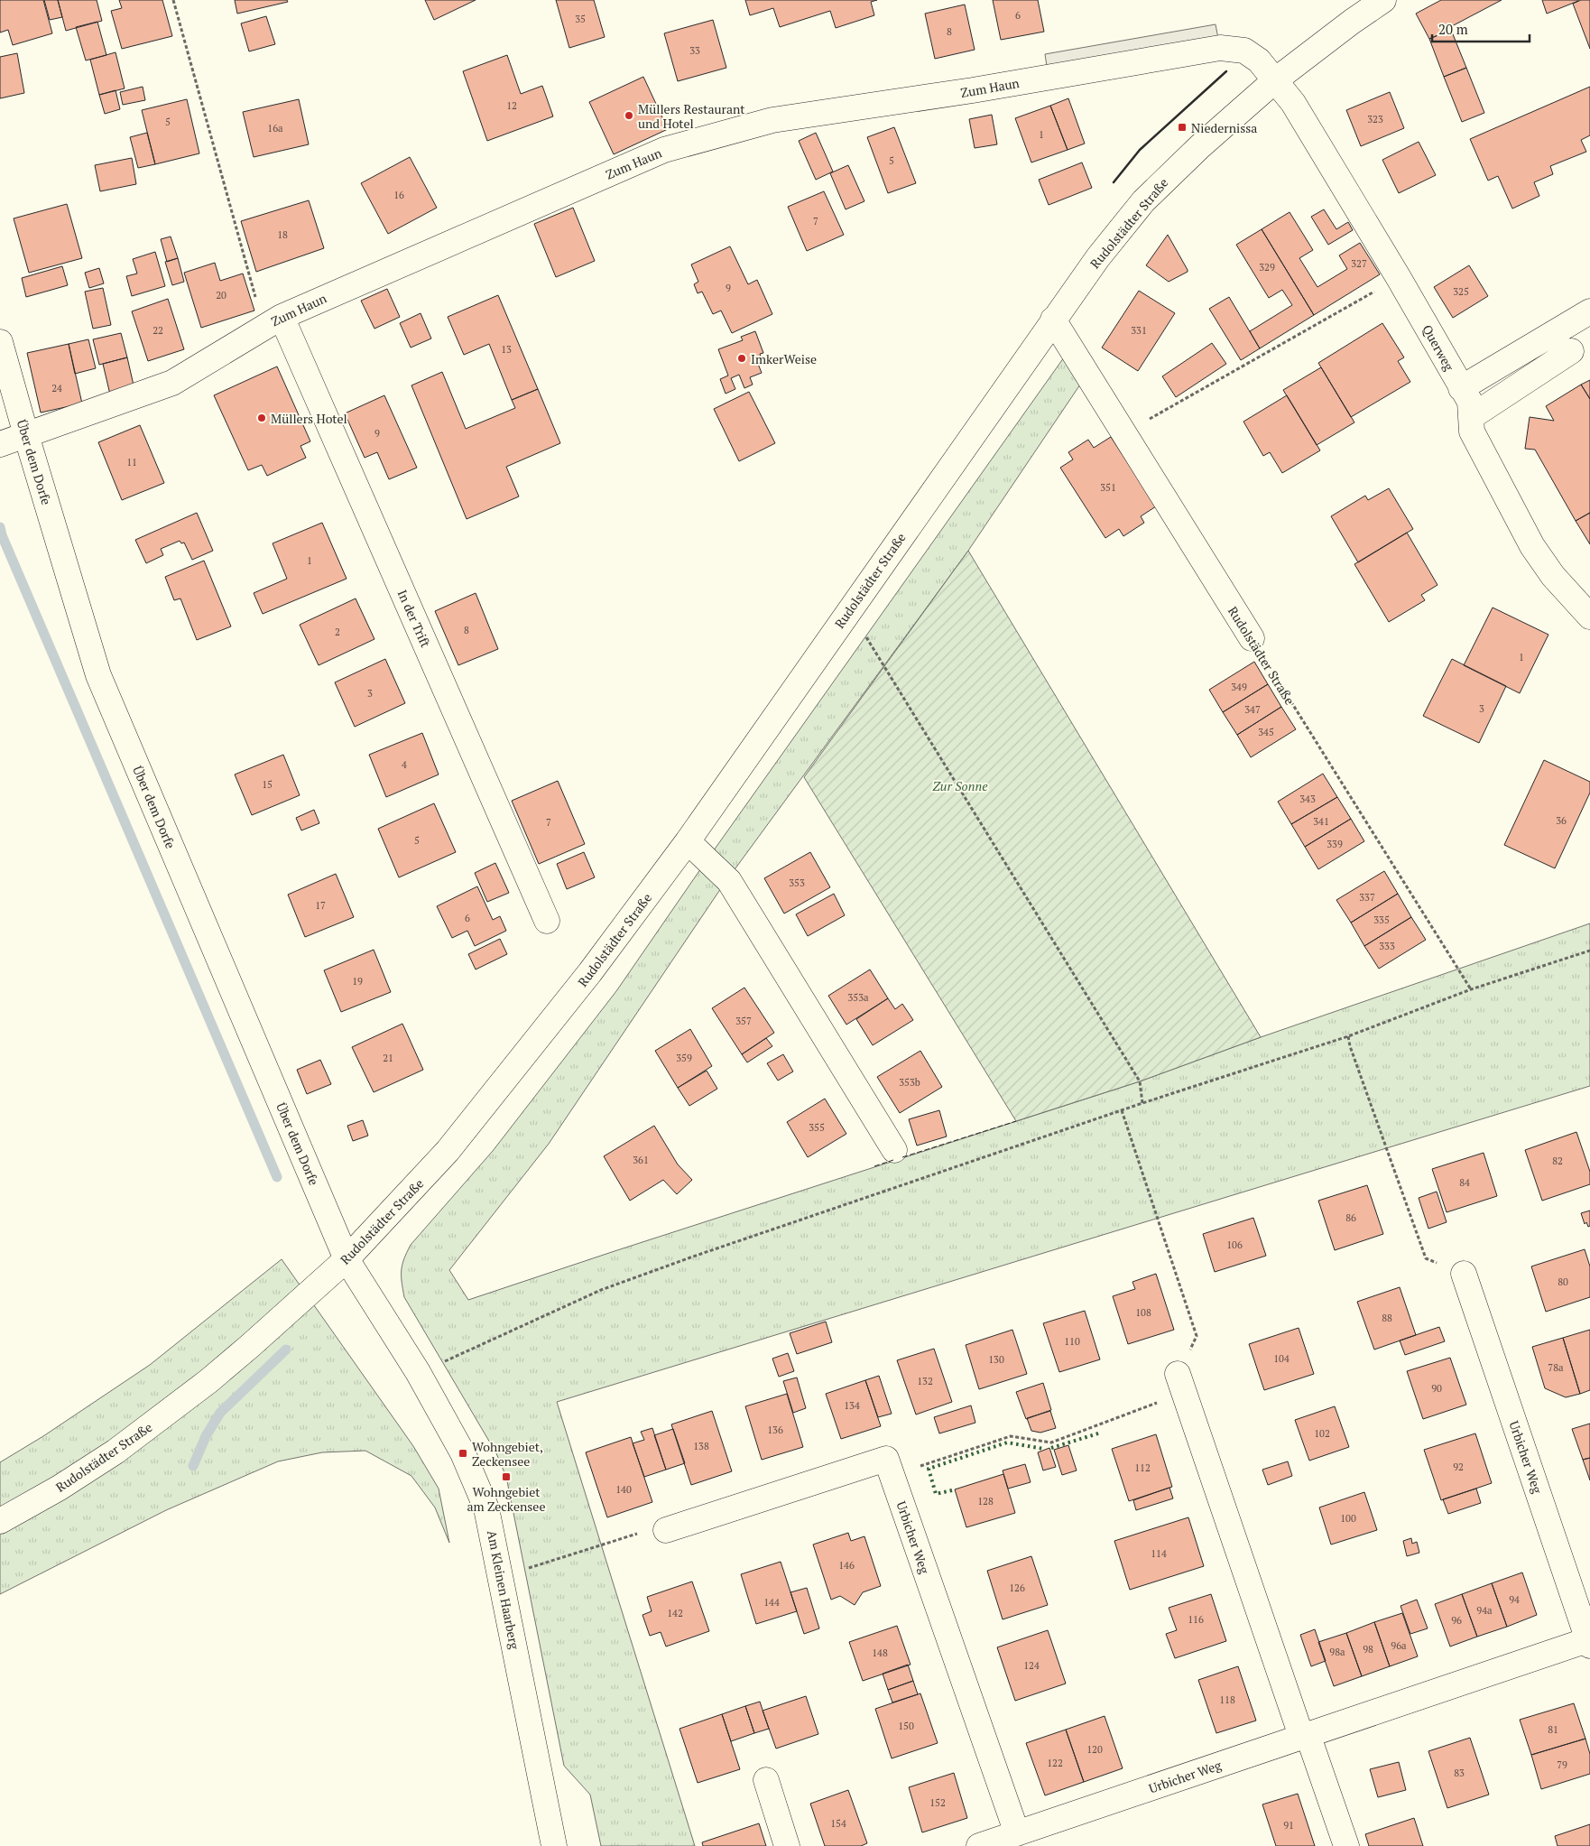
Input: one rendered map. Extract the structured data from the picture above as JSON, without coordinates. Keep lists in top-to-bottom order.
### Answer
{
  "streets": {
    "street": [
      "Zum Haun",
      "Rudolstädter Straße",
      "Querweg",
      "Über dem Dorfe",
      "In der Trift",
      "Urbicher Weg",
      "Am Kleinen Haarberg"
    ]
  },
  "crossings": [
    ["Zum Haun", "Rudolstädter Straße"],
    ["Zum Haun", "Querweg"],
    ["Zum Haun", "Über dem Dorfe"],
    ["Zum Haun", "In der Trift"],
    ["Rudolstädter Straße", "Querweg"],
    ["Rudolstädter Straße", "Über dem Dorfe"],
    ["Rudolstädter Straße", "Am Kleinen Haarberg"],
    ["Über dem Dorfe", "Am Kleinen Haarberg"]
  ],
  "parks": ["Zur Sonne"],
  "places": {
    "other": ["Müllers Restaurant und Hotel", "ImkerWeise", "Müllers Hotel"],
    "transit": ["Niedernissa", "Wohngebiet, Zeckensee", "Wohngebiet am Zeckensee"]
  },
  "house_numbers": [
    "6",
    "35",
    "8",
    "33",
    "12",
    "323",
    "5",
    "16a",
    "1",
    "5",
    "16",
    "7",
    "18",
    "327",
    "329",
    "9",
    "325",
    "20",
    "22",
    "331",
    "13",
    "24",
    "9",
    "11",
    "351",
    "1",
    "8",
    "2",
    "1",
    "349",
    "3",
    "3",
    "347",
    "345",
    "4",
    "15",
    "343",
    "36",
    "341",
    "7",
    "5",
    "339",
    "353",
    "337",
    "17",
    "6",
    "335",
    "333",
    "19",
    "353a",
    "357",
    "21",
    "359",
    "353b",
    "355",
    "361",
    "82",
    "84",
    "86",
    "106",
    "80",
    "108",
    "88",
    "110",
    "104",
    "130",
    "78a",
    "132",
    "90",
    "134",
    "136",
    "102",
    "138",
    "92",
    "112",
    "140",
    "128",
    "100",
    "114",
    "146",
    "126",
    "94",
    "144",
    "94a",
    "142",
    "116",
    "96",
    "96a",
    "98",
    "98a",
    "148",
    "124",
    "118",
    "150",
    "81",
    "120",
    "122",
    "79",
    "83",
    "152",
    "154",
    "91"
  ],
  "scale_bar": "20 m"
}
